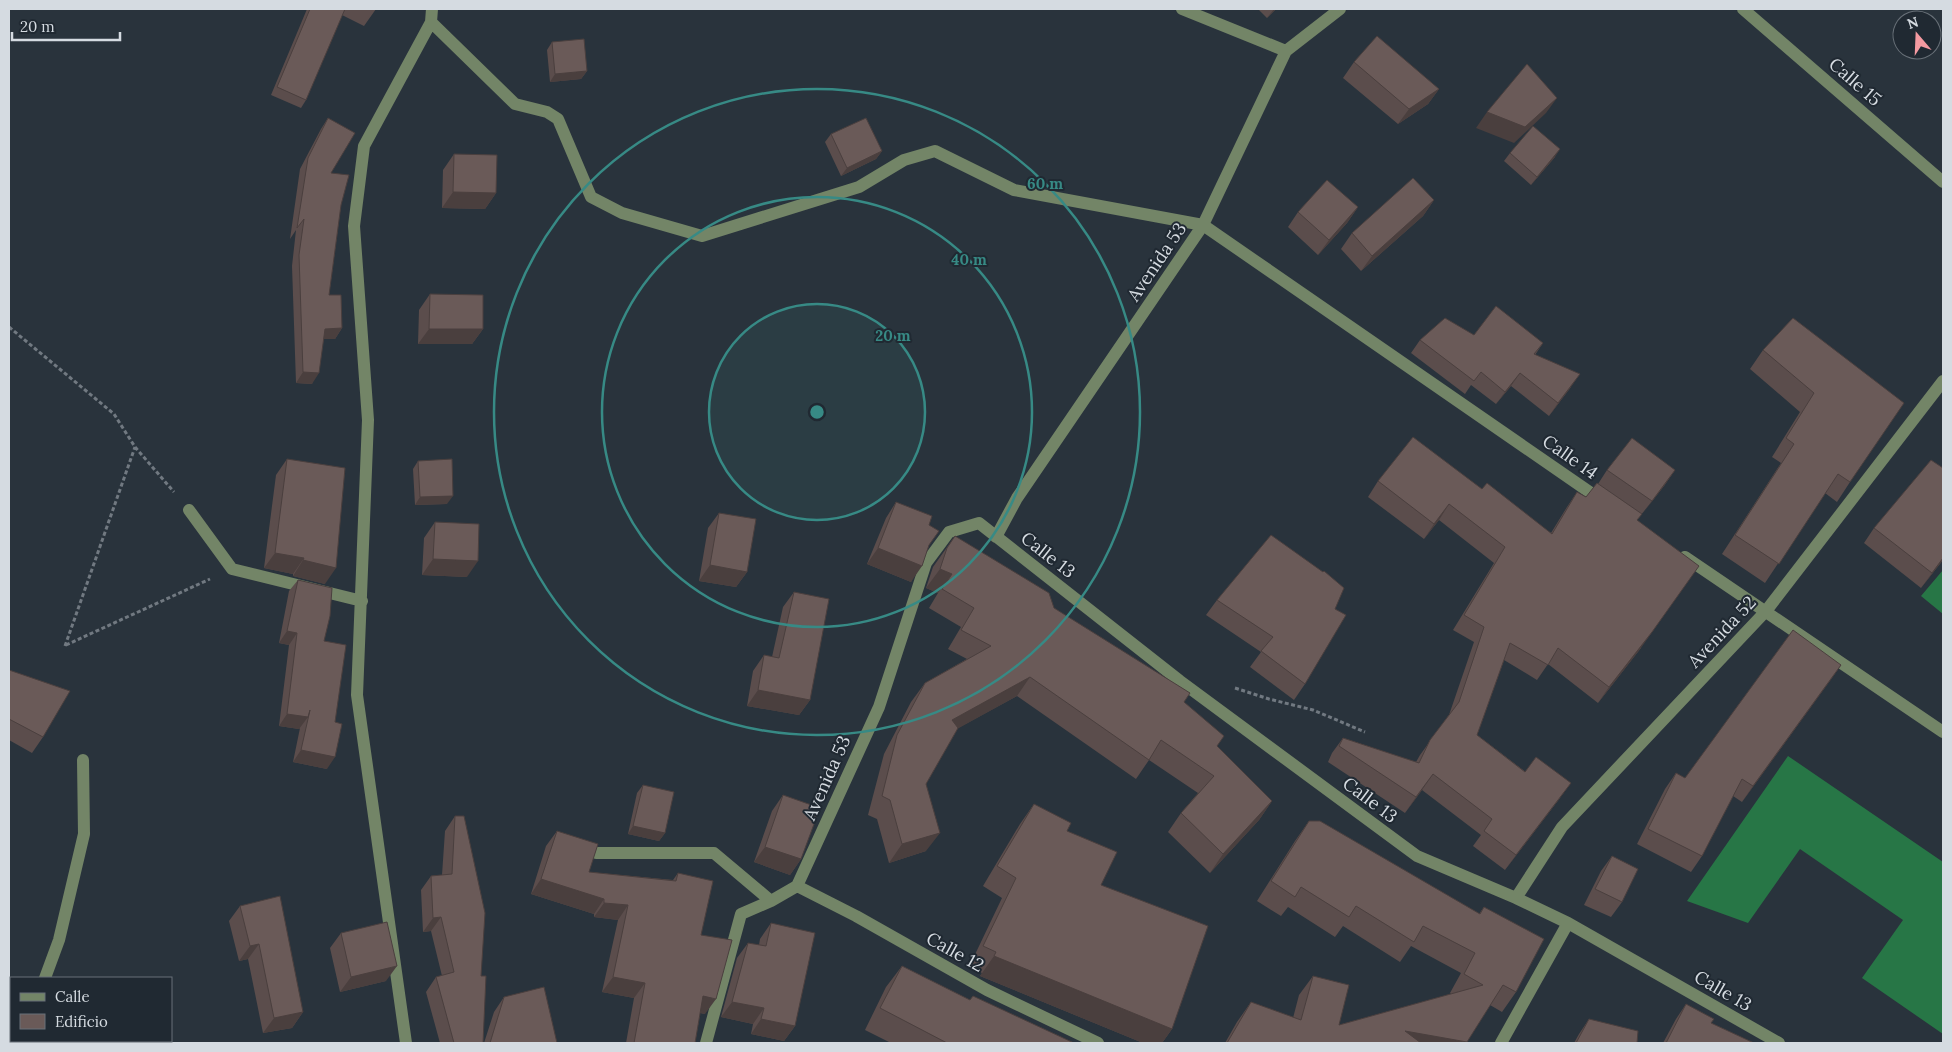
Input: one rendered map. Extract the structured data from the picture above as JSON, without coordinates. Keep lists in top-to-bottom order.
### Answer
{
  "streets": {
    "street": [
      "Calle 15",
      "Avenida 53",
      "Calle 14",
      "Calle 13",
      "Avenida 52",
      "Calle 12"
    ]
  },
  "crossings": [
    ["Avenida 53", "Calle 14"],
    ["Avenida 53", "Calle 13"],
    ["Avenida 53", "Calle 12"],
    ["Calle 13", "Avenida 52"]
  ],
  "legend": ["Calle", "Edificio"],
  "scale_bar": "20 m",
  "north": "top",
  "rings": ["60 m", "40 m", "20 m"]
}
